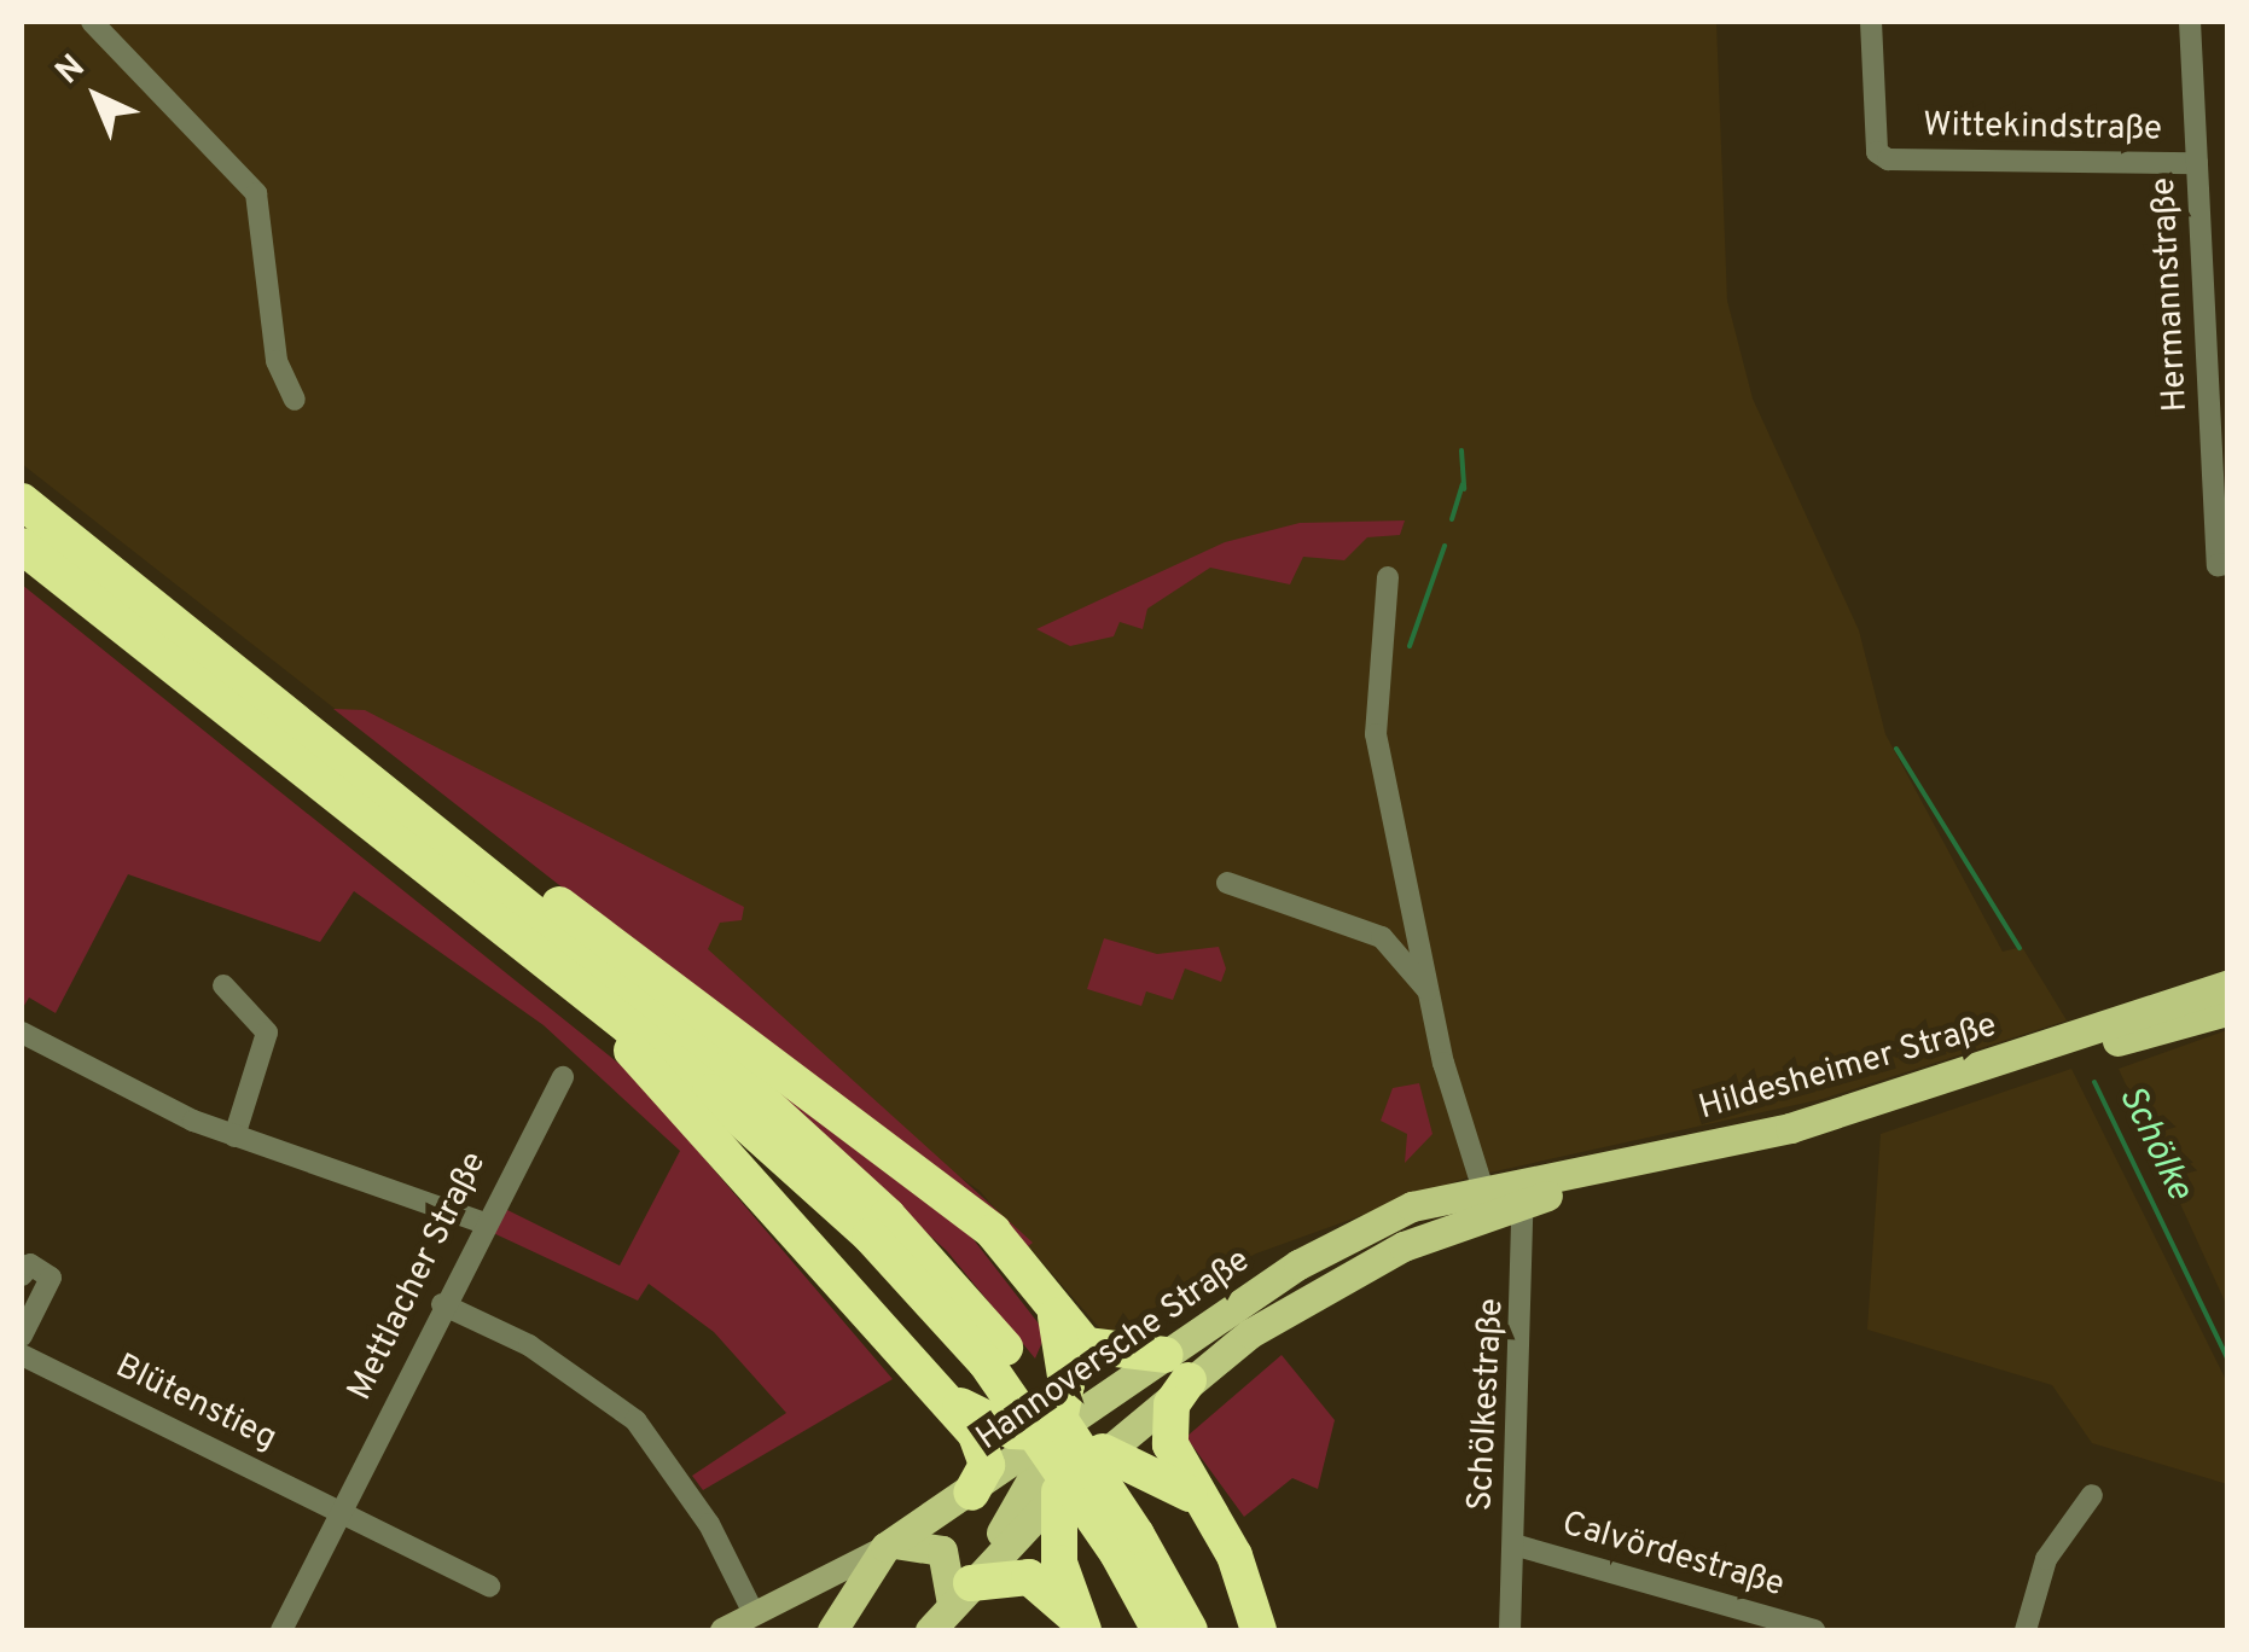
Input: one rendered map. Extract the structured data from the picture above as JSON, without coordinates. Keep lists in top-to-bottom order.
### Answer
{
  "streets": {
    "main road": ["Hildesheimer Straße", "Hannoversche Straße"],
    "street": [
      "Wittekindstraße",
      "Hermannstraße",
      "Mettlacher Straße",
      "Blütenstieg",
      "Schölkestraße",
      "Calvördestraße"
    ]
  },
  "crossings": [
    ["Wittekindstraße", "Hermannstraße"],
    ["Hildesheimer Straße", "Hannoversche Straße"],
    ["Hildesheimer Straße", "Schölkestraße"],
    ["Mettlacher Straße", "Blütenstieg"],
    ["Schölkestraße", "Calvördestraße"]
  ],
  "water": ["Schölke"],
  "north": "top left"
}
